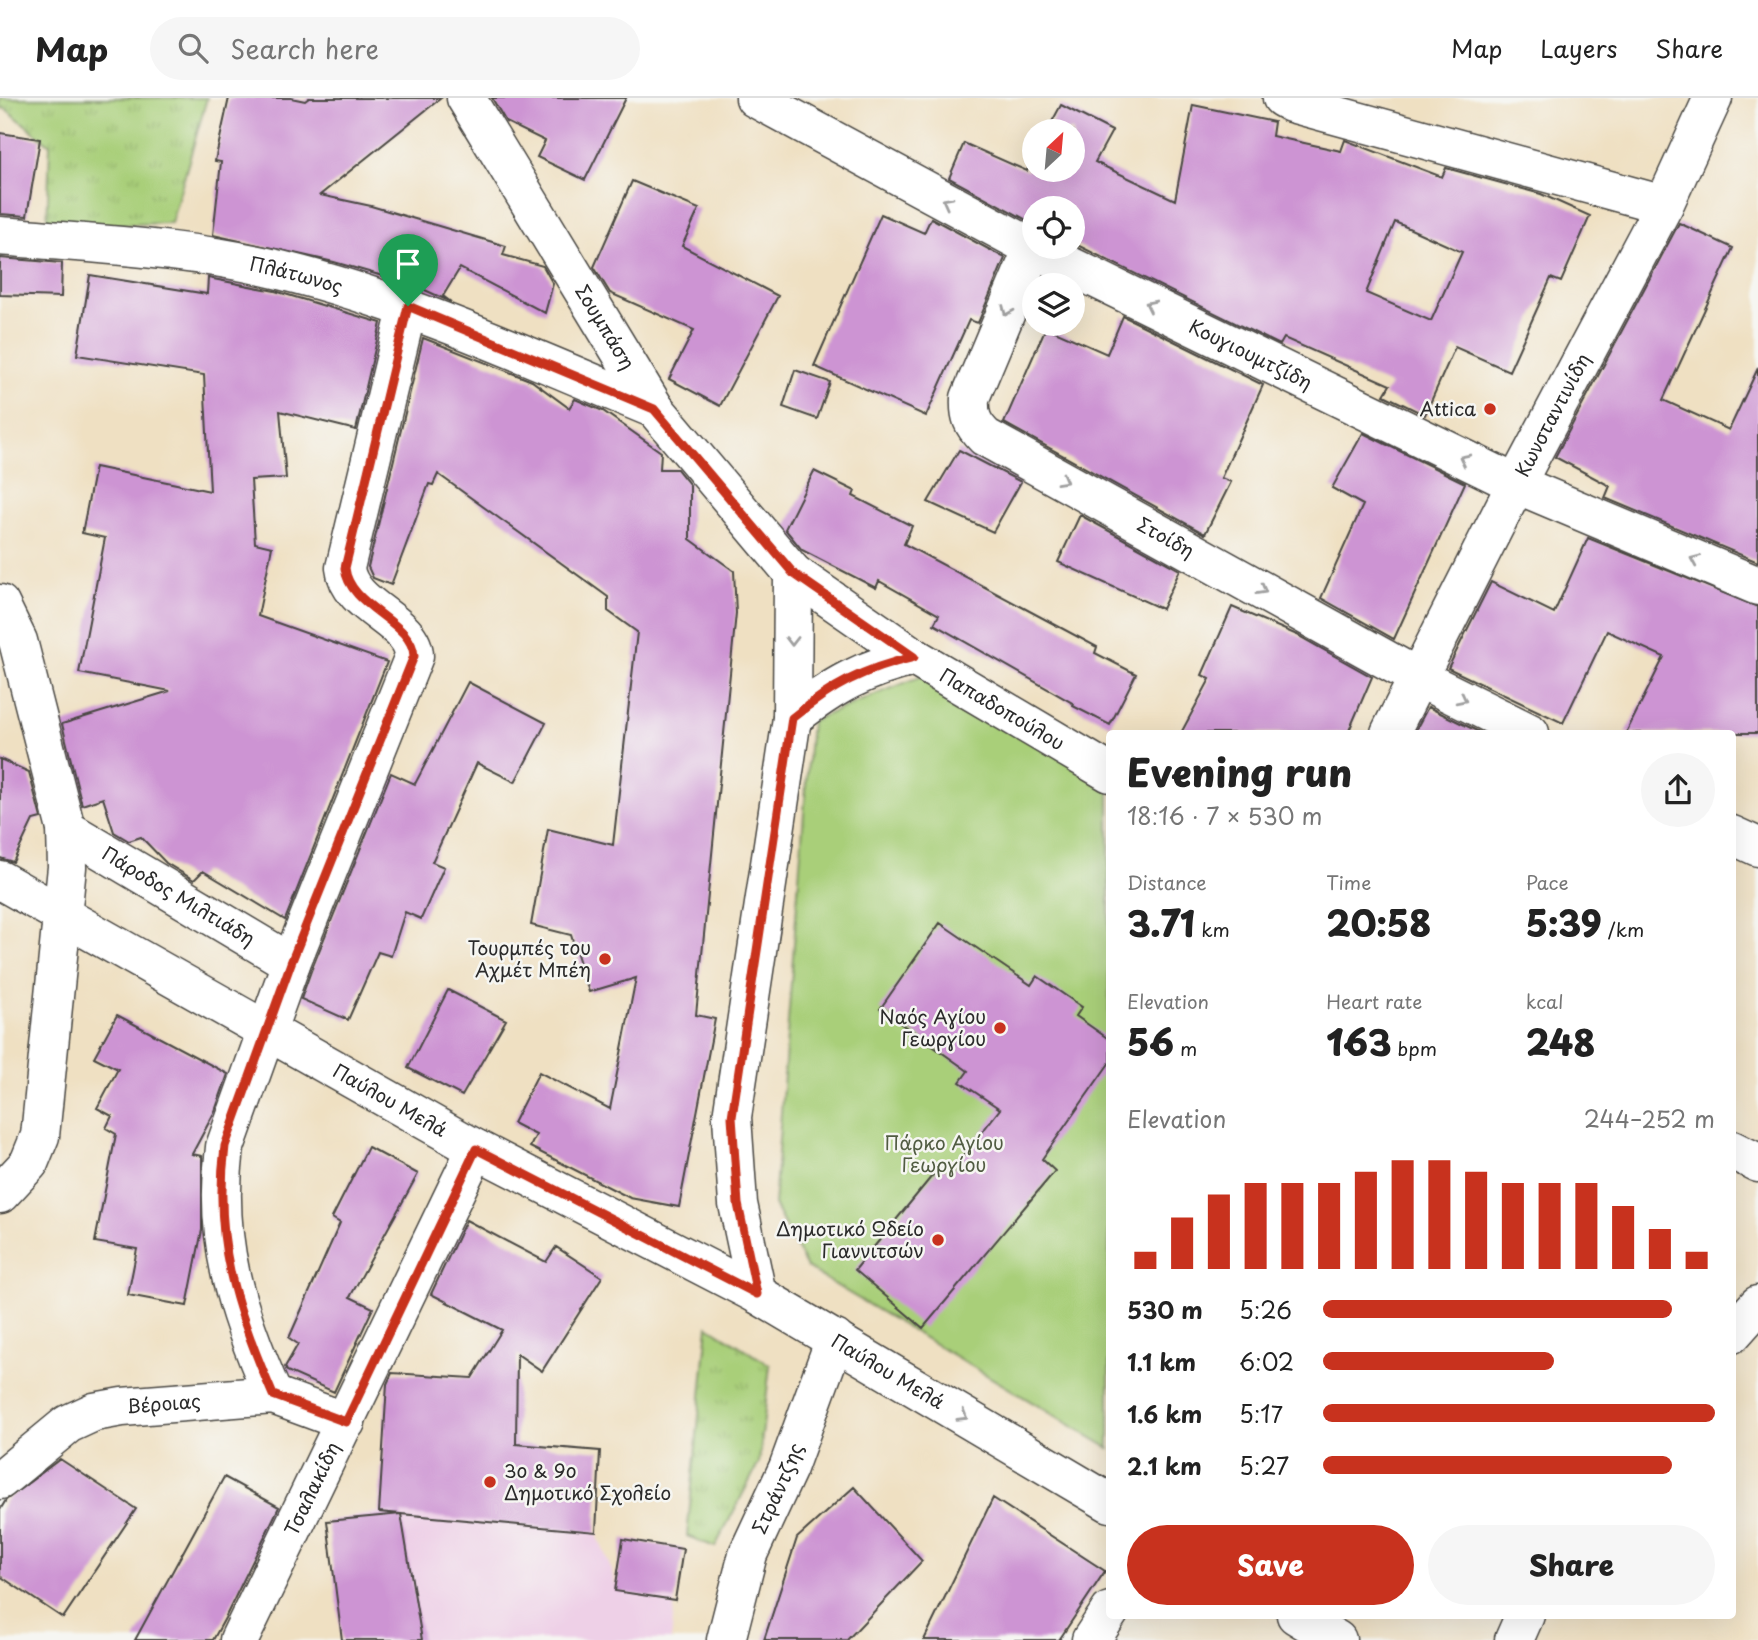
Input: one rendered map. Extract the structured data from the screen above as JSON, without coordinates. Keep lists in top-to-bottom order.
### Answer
{
  "streets": {
    "street": [
      "Πλάτωνος",
      "Σουμπάση",
      "Κουγιουμτζίδη",
      "Κωνσταντινίδη",
      "Στοίδη",
      "Παπαδοπούλου",
      "Πάροδος Μιλτιάδη",
      "Παύλου Μελά",
      "Βέροιας",
      "Στράντζης",
      "Τσαλακίδη"
    ]
  },
  "crossings": [
    ["Πλάτωνος", "Σουμπάση"],
    ["Σουμπάση", "Παπαδοπούλου"],
    ["Κουγιουμτζίδη", "Κωνσταντινίδη"],
    ["Κωνσταντινίδη", "Στοίδη"],
    ["Παύλου Μελά", "Στράντζης"],
    ["Παύλου Μελά", "Τσαλακίδη"],
    ["Βέροιας", "Τσαλακίδη"]
  ],
  "one_way": ["Στοίδη"],
  "parks": ["Πάρκο Αγίου Γεωργίου"],
  "places": [
    "Attica",
    "Τουρμπές του Αχμέτ Μπέη",
    "Ναός Αγίου Γεωργίου",
    "Δημοτικό Ωδείο Γιαννιτσών",
    "3ο & 9ο Δημοτικό Σχολείο"
  ],
  "north": "top right",
  "page": {
    "header": "Map",
    "search": "Search here",
    "nav": ["Map", "Layers", "Share"],
    "heading": ["Evening run", "18:16 · 7 × 530 m"],
    "stats": [
      ["Distance", "3.71 km"],
      ["Time", "20:58"],
      ["Pace", "5:39 /km"],
      ["Elevation", "56 m"],
      ["Heart rate", "163 bpm"],
      ["kcal", "248"]
    ],
    "chart": ["Elevation", "244–252 m"],
    "list": [
      {
        "name": "530 m",
        "note": "5:26"
      },
      {
        "name": "1.1 km",
        "note": "6:02"
      },
      {
        "name": "1.6 km",
        "note": "5:17"
      },
      {
        "name": "2.1 km",
        "note": "5:27"
      }
    ],
    "buttons": ["Save", "Share"]
  }
}
